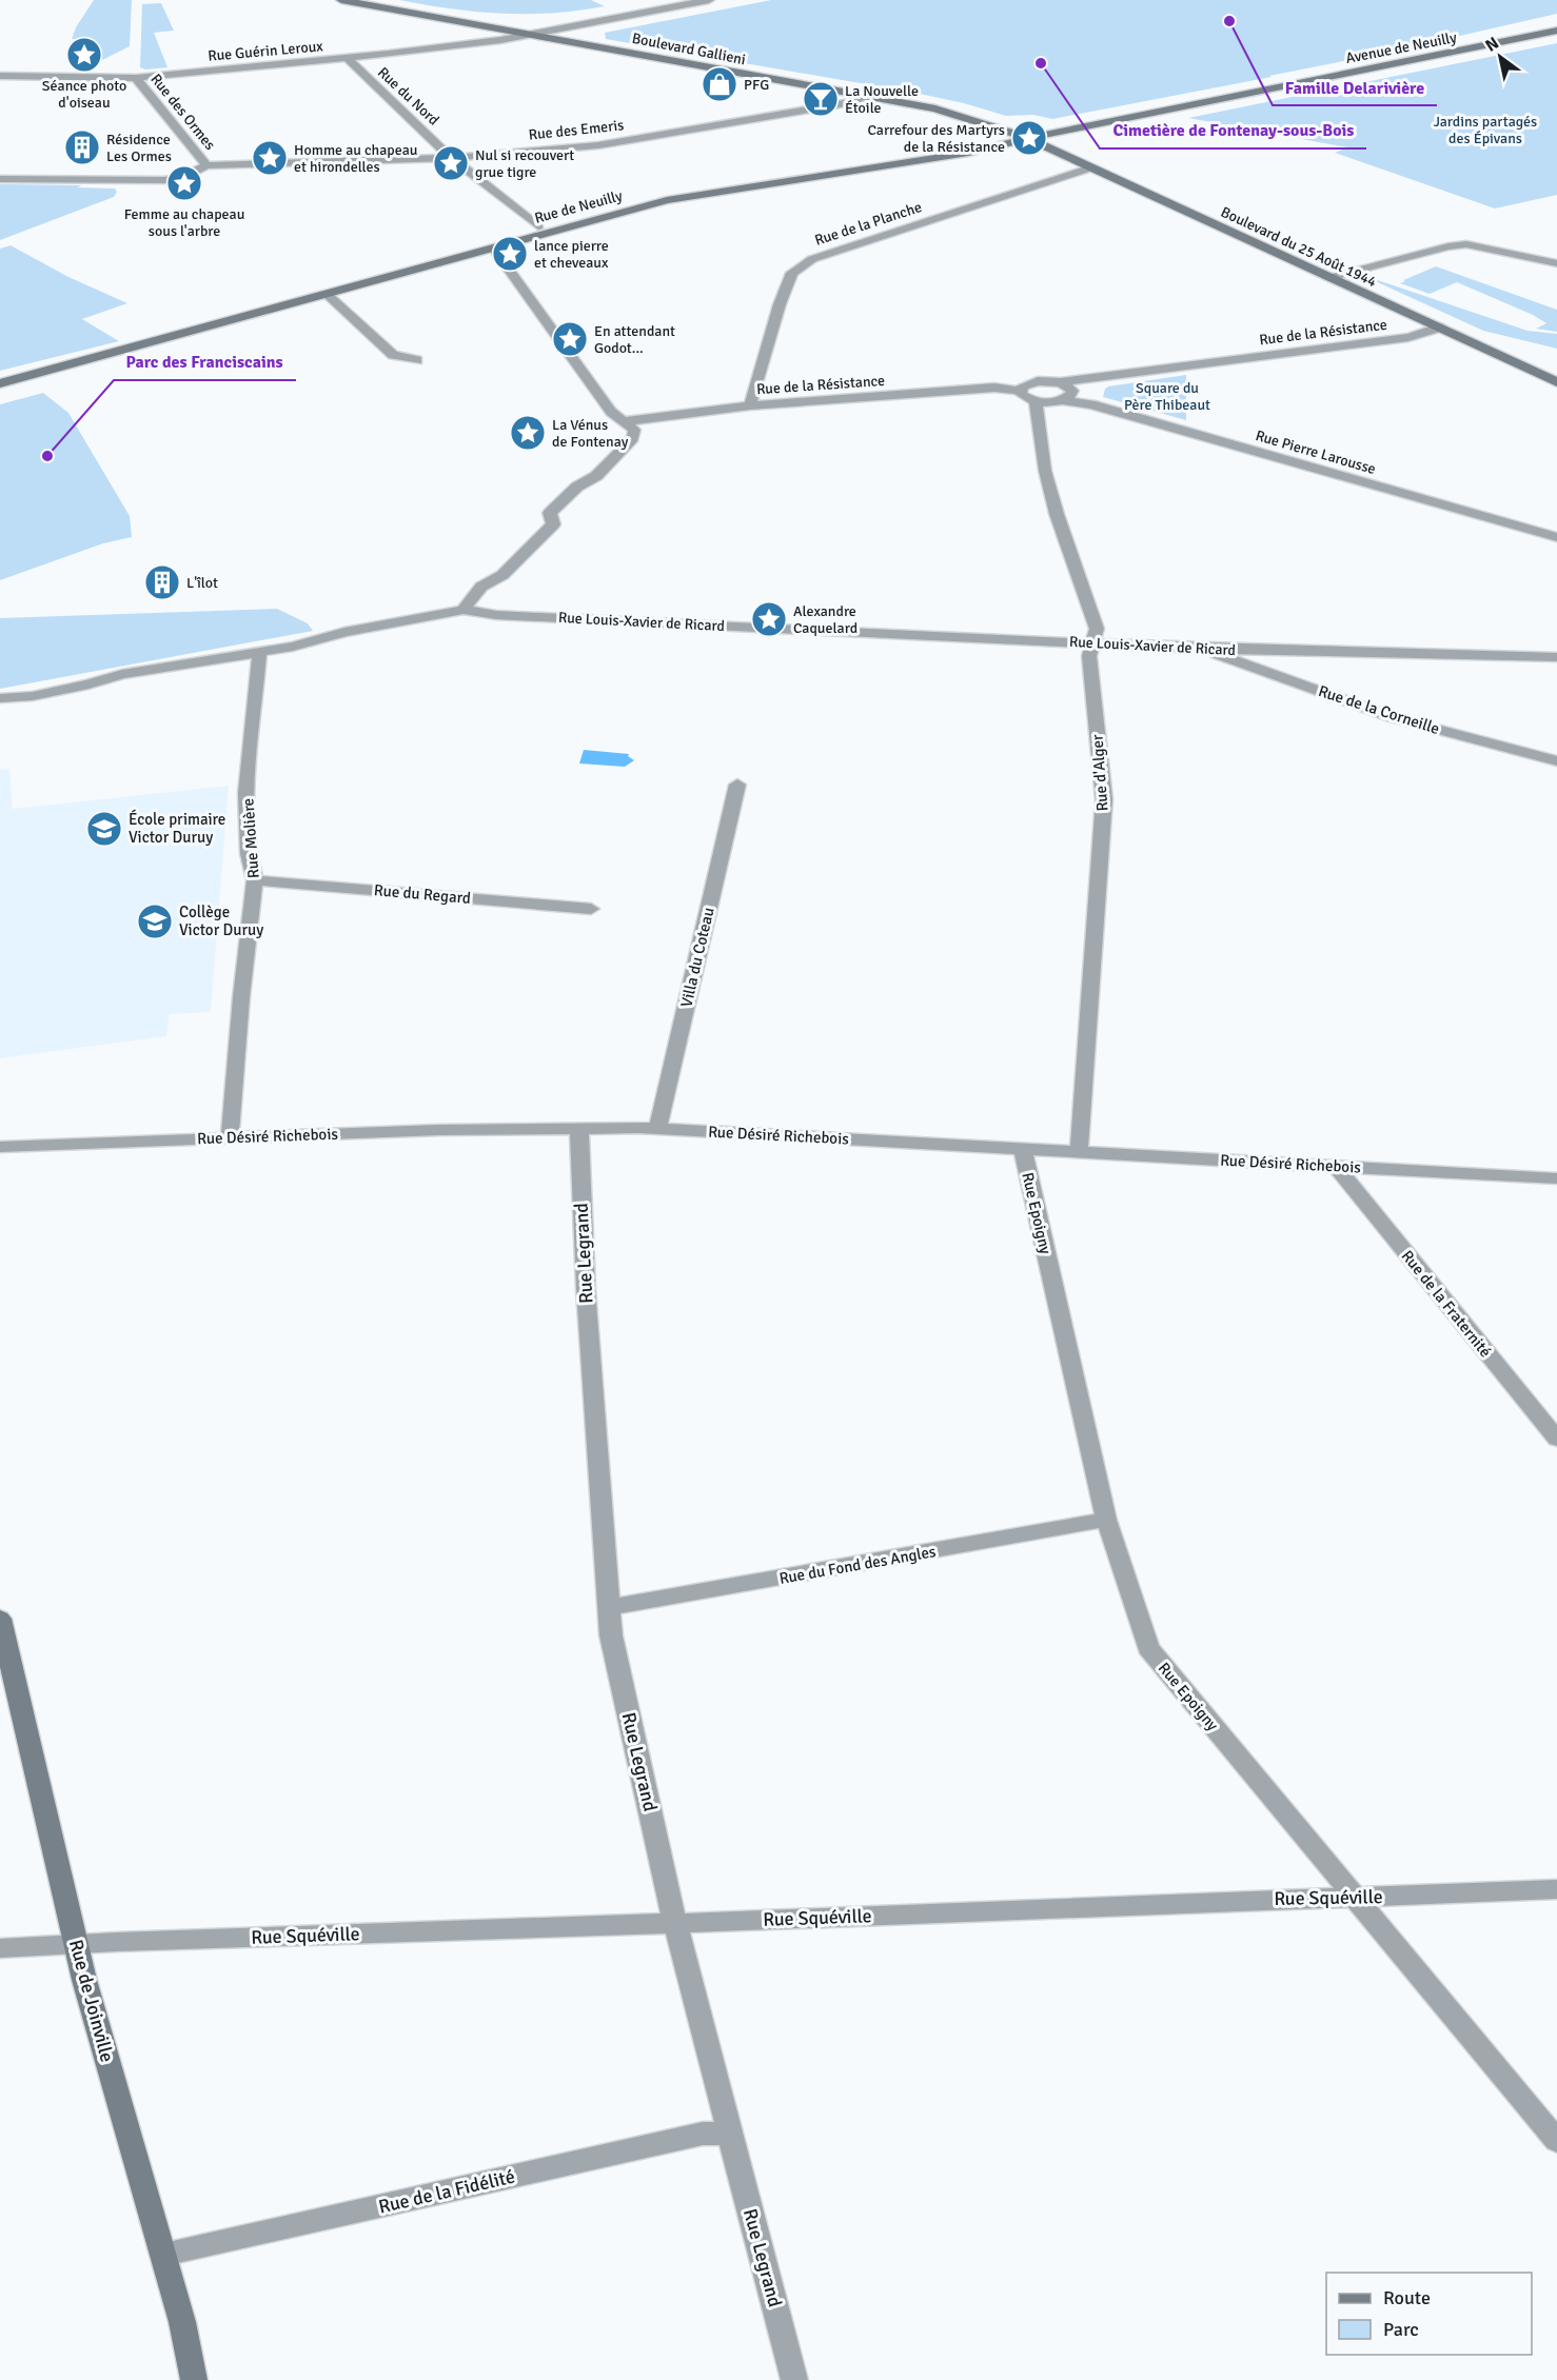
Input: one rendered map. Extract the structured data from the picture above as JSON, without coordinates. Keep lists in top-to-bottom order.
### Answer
{
  "streets": {
    "street": [
      "Avenue de Neuilly",
      "Boulevard Gallieni",
      "Rue Guérin Leroux",
      "Rue du Nord",
      "Rue des Ormes",
      "Rue des Emeris",
      "Rue de Neuilly",
      "Rue de la Planche",
      "Boulevard du 25 Août 1944",
      "Rue de la Résistance",
      "Rue Pierre Larousse",
      "Rue Louis-Xavier de Ricard",
      "Rue de la Corneille",
      "Rue d'Alger",
      "Rue Molière",
      "Rue du Regard",
      "Villa du Coteau",
      "Rue Désiré Richebois",
      "Rue Epoigny",
      "Rue Legrand",
      "Rue de la Fraternité",
      "Rue du Fond des Angles",
      "Rue Squéville",
      "Rue de Joinville",
      "Rue de la Fidélité"
    ]
  },
  "crossings": [
    ["Avenue de Neuilly", "Boulevard Gallieni"],
    ["Avenue de Neuilly", "Rue de Neuilly"],
    ["Avenue de Neuilly", "Boulevard du 25 Août 1944"],
    ["Boulevard Gallieni", "Rue Guérin Leroux"],
    ["Boulevard Gallieni", "Rue des Emeris"],
    ["Boulevard Gallieni", "Rue de Neuilly"],
    ["Boulevard Gallieni", "Boulevard du 25 Août 1944"],
    ["Rue Guérin Leroux", "Rue du Nord"],
    ["Rue Guérin Leroux", "Rue des Ormes"],
    ["Rue du Nord", "Rue des Emeris"],
    ["Rue des Ormes", "Rue des Emeris"],
    ["Rue de Neuilly", "Boulevard du 25 Août 1944"],
    ["Rue de la Planche", "Boulevard du 25 Août 1944"],
    ["Rue de la Planche", "Rue de la Résistance"],
    ["Boulevard du 25 Août 1944", "Rue de la Résistance"],
    ["Rue Pierre Larousse", "Rue d'Alger"],
    ["Rue Louis-Xavier de Ricard", "Rue de la Corneille"],
    ["Rue Louis-Xavier de Ricard", "Rue d'Alger"],
    ["Rue Louis-Xavier de Ricard", "Rue Molière"],
    ["Rue d'Alger", "Rue Désiré Richebois"],
    ["Rue Molière", "Rue du Regard"],
    ["Rue Molière", "Rue Désiré Richebois"],
    ["Villa du Coteau", "Rue Désiré Richebois"],
    ["Rue Désiré Richebois", "Rue Epoigny"],
    ["Rue Désiré Richebois", "Rue Legrand"],
    ["Rue Désiré Richebois", "Rue de la Fraternité"],
    ["Rue Epoigny", "Rue du Fond des Angles"],
    ["Rue Epoigny", "Rue Squéville"],
    ["Rue Legrand", "Rue du Fond des Angles"],
    ["Rue Legrand", "Rue Squéville"],
    ["Rue Legrand", "Rue de la Fidélité"],
    ["Rue Squéville", "Rue de Joinville"],
    ["Rue de Joinville", "Rue de la Fidélité"]
  ],
  "parks": ["Jardins partagés des Épivans", "Square du Père Thibeaut"],
  "places": {
    "other": ["Famille Delarivière", "Cimetière de Fontenay-sous-Bois", "Parc des Franciscains"],
    "place": [
      "Séance photo d'oiseau",
      "Carrefour des Martyrs de la Résistance",
      "Homme au chapeau et hirondelles",
      "Nul si recouvert grue tigre",
      "Femme au chapeau sous l'arbre",
      "lance pierre et cheveaux",
      "En attendant Godot...",
      "La Vénus de Fontenay",
      "Alexandre Caquelard"
    ],
    "shop": ["PFG"],
    "bar": ["La Nouvelle Étoile"],
    "building": ["Résidence Les Ormes", "L'îlot"],
    "school or university": ["École primaire Victor Duruy", "Collège Victor Duruy"]
  },
  "legend": ["Route", "Parc"],
  "north": "top left"
}
